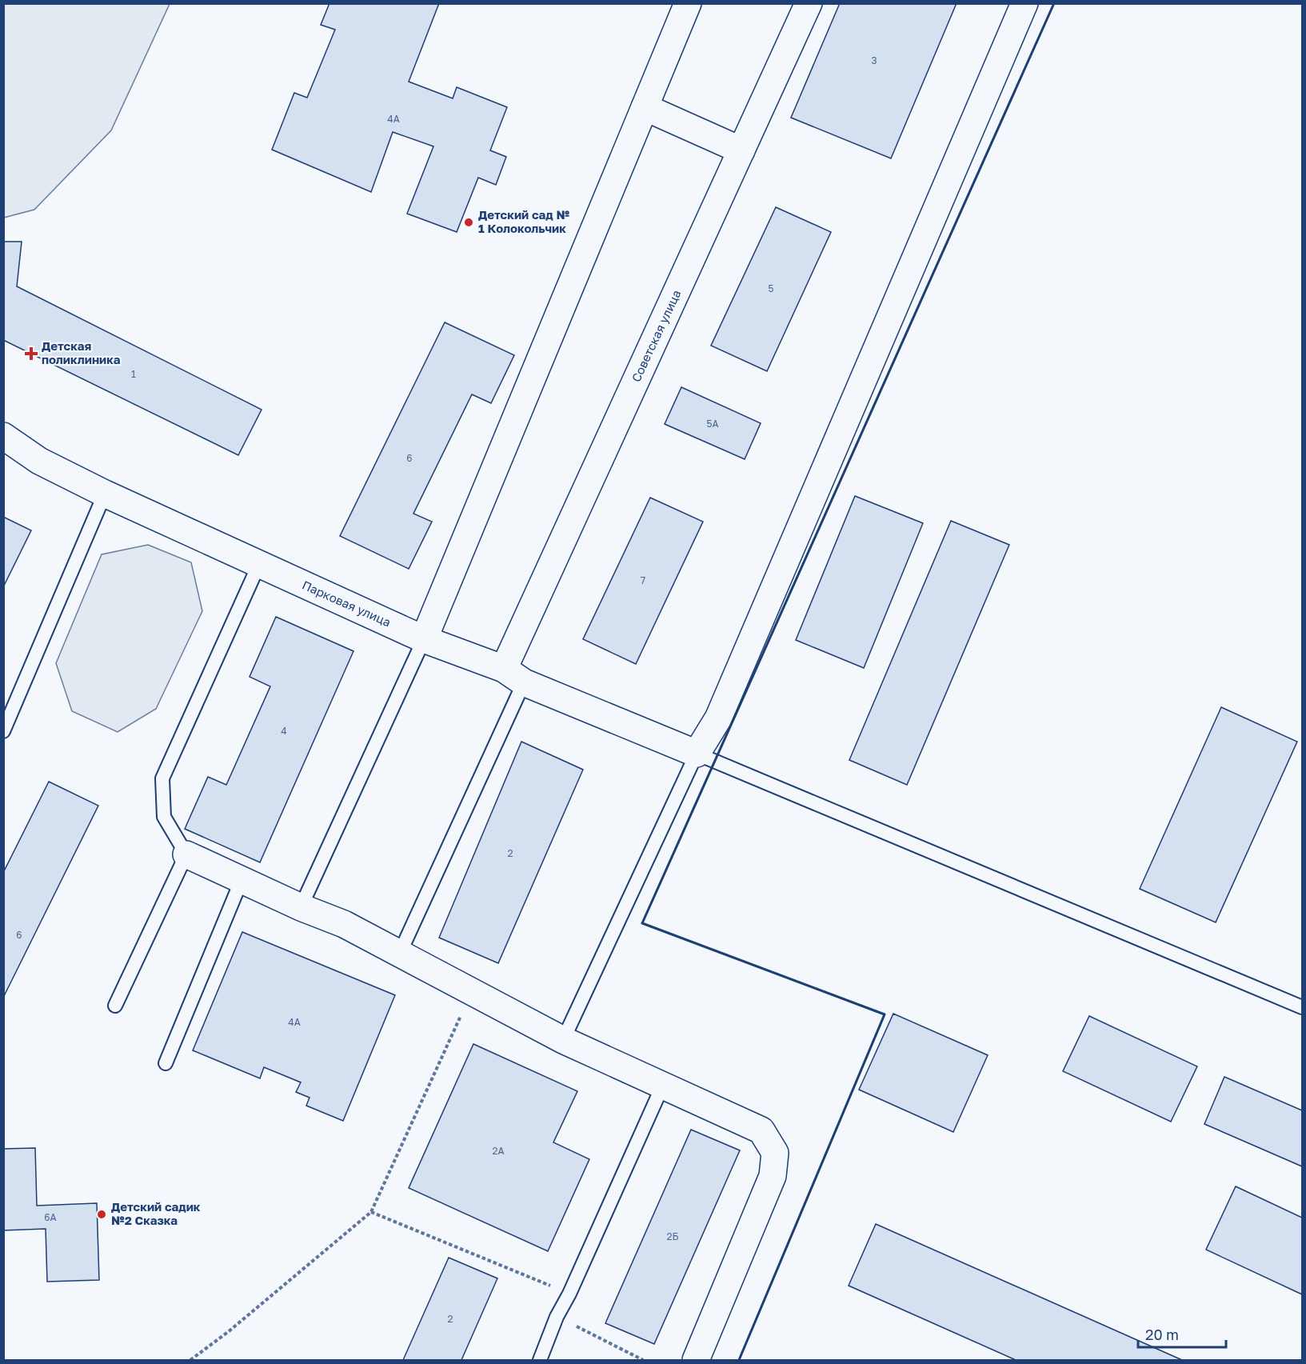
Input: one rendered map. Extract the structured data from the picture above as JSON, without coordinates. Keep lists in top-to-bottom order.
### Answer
{
  "streets": {
    "street": ["Советская улица", "Парковая улица"]
  },
  "crossings": [
    ["Советская улица", "Парковая улица"]
  ],
  "places": {
    "other": ["Детский сад № 1 Колокольчик", "Детский садик №2 Сказка"],
    "health": ["Детская поликлиника"]
  },
  "house_numbers": [
    "3",
    "4А",
    "5",
    "1",
    "5А",
    "6",
    "7",
    "4",
    "2",
    "6",
    "4А",
    "2А",
    "6А",
    "2Б",
    "2"
  ],
  "scale_bar": "20 m"
}
